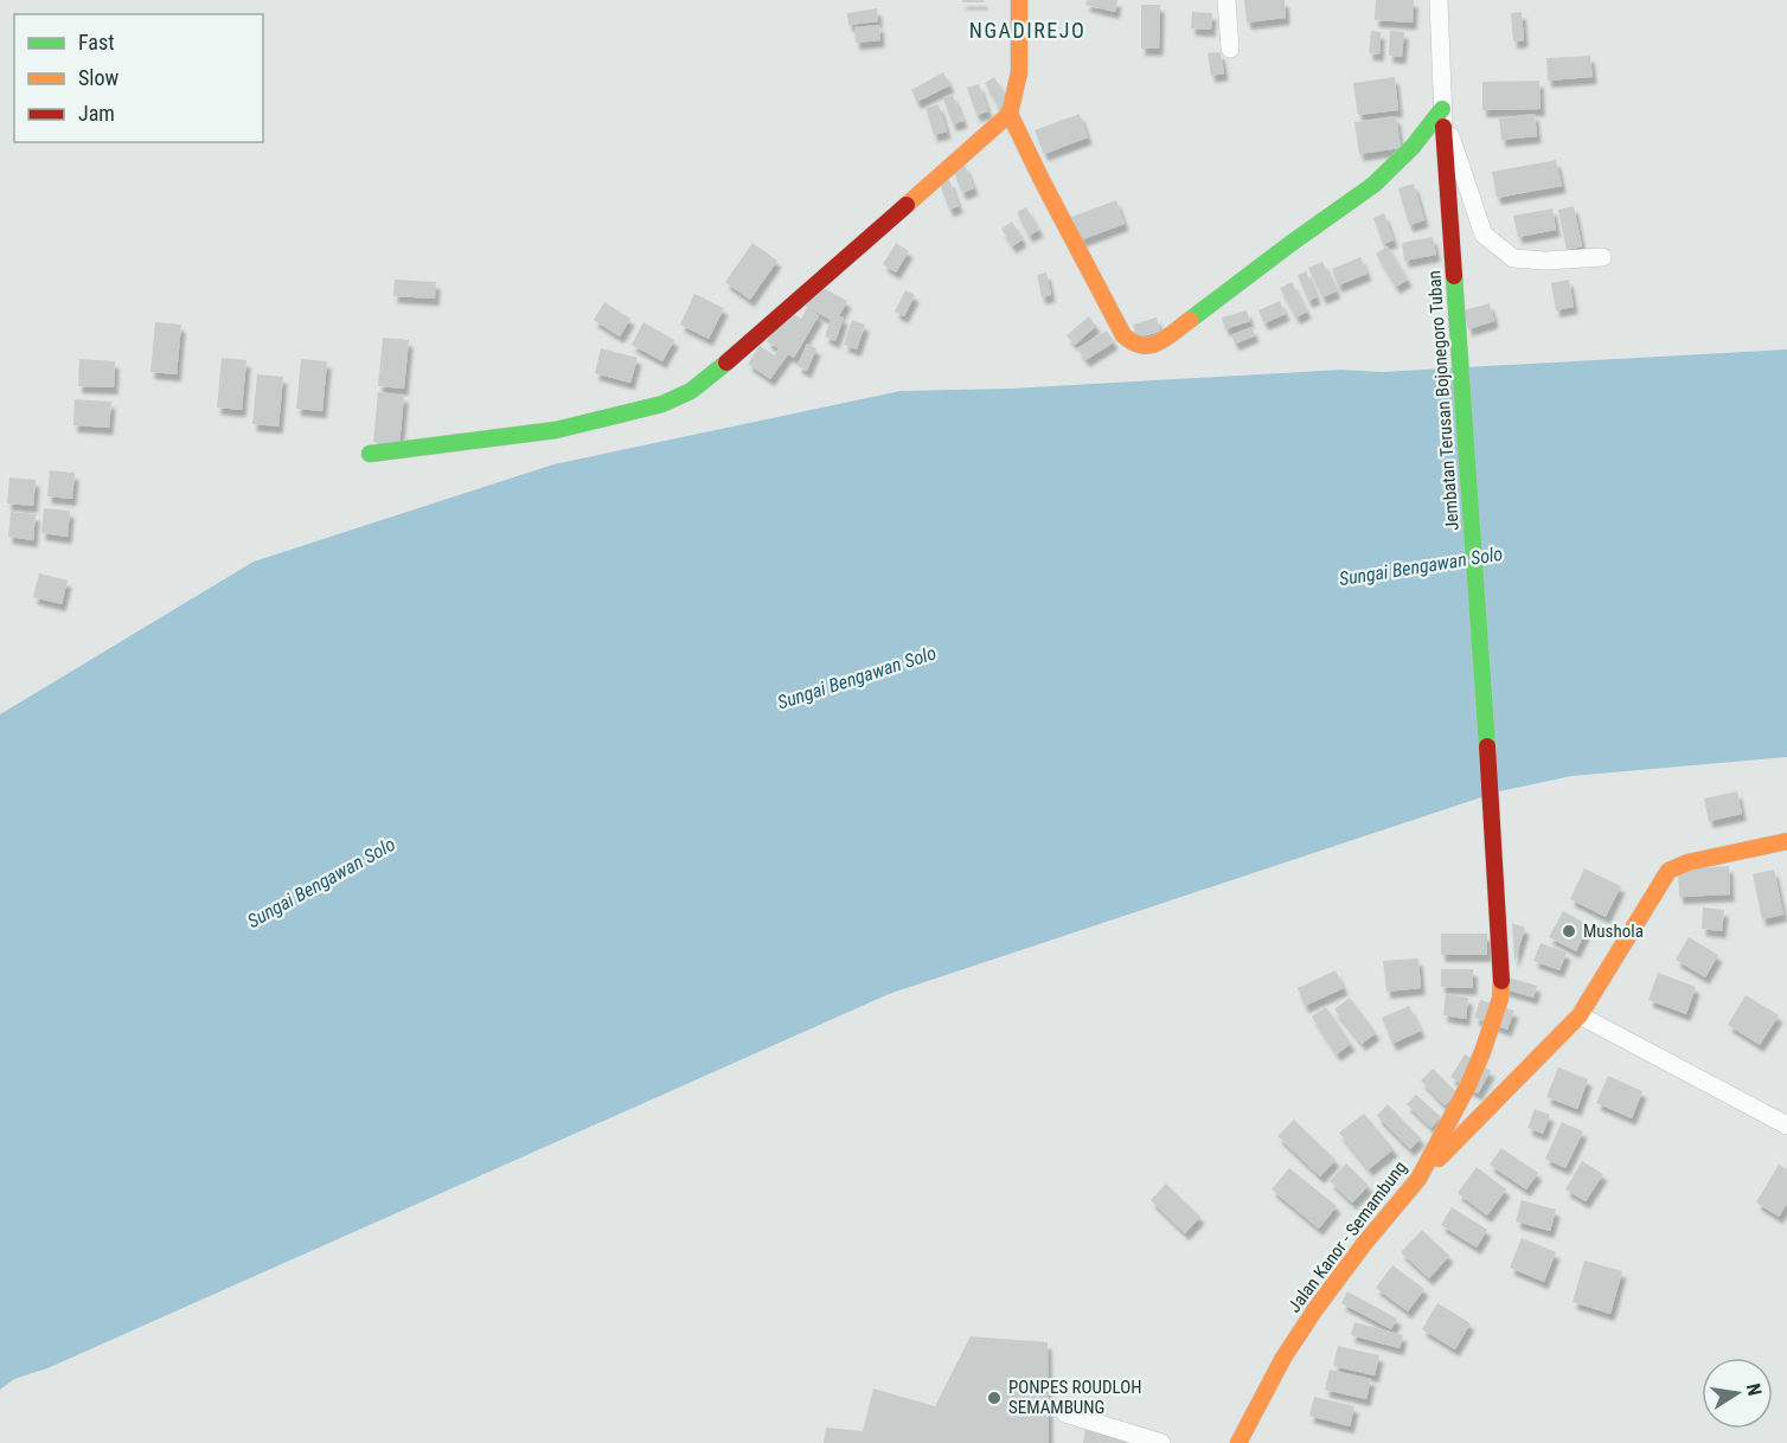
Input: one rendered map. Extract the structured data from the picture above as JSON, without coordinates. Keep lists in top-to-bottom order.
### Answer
{
  "streets": {
    "street": ["Jembatan Terusan Bojonegoro Tuban", "Jalan Kanor - Semambung"]
  },
  "crossings": [
    ["Jembatan Terusan Bojonegoro Tuban", "Jalan Kanor - Semambung"]
  ],
  "districts": ["NGADIREJO"],
  "water": ["Sungai Bengawan Solo"],
  "places": ["Mushola", "PONPES ROUDLOH SEMAMBUNG"],
  "legend": ["Fast", "Slow", "Jam"],
  "north": "right"
}
